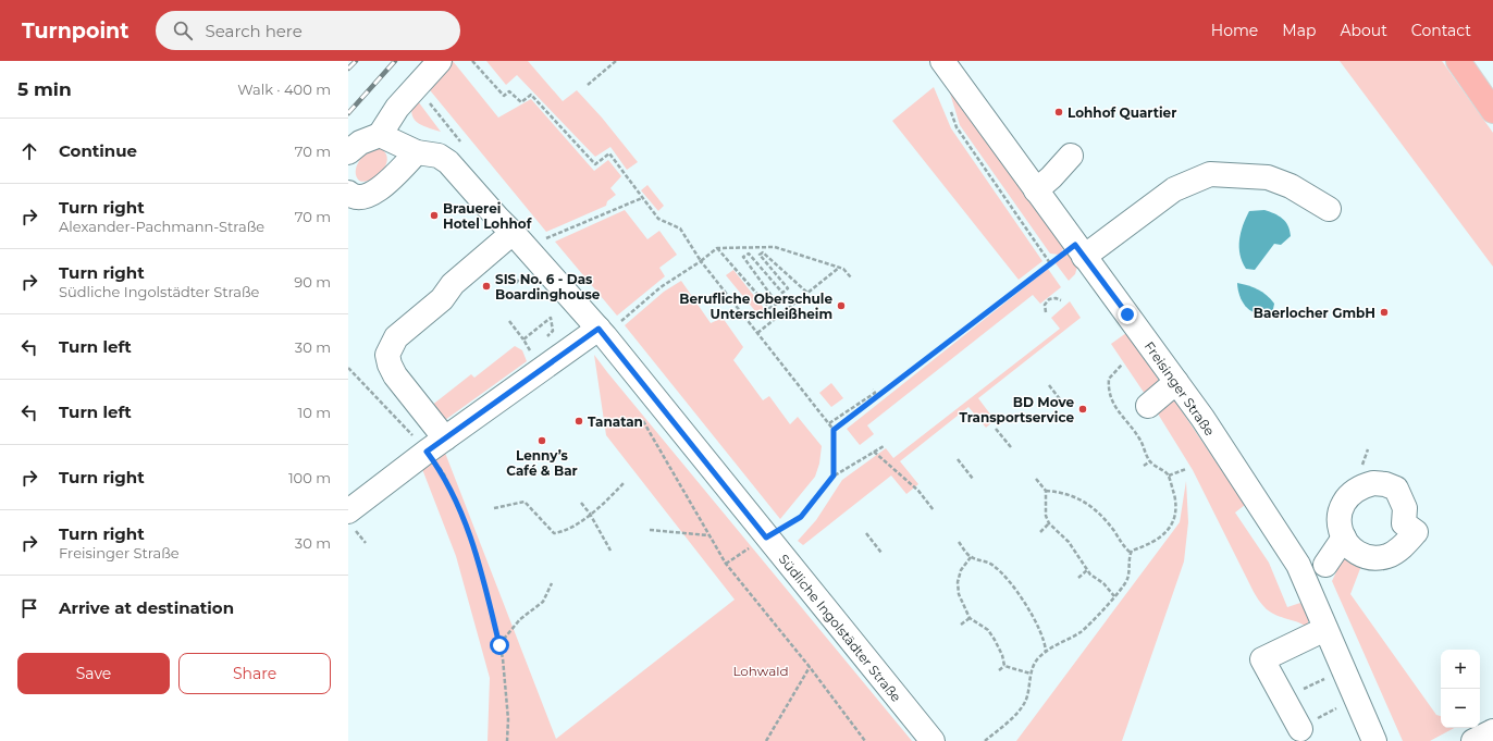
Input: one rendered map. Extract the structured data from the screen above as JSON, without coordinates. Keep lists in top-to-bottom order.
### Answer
{
  "streets": {
    "street": ["Freisinger Straße", "Südliche Ingolstädter Straße"]
  },
  "parks": ["Lohwald"],
  "places": [
    "Lohhof Quartier",
    "Brauerei Hotel Lohhof",
    "SIS No. 6 - Das Boardinghouse",
    "Berufliche Oberschule Unterschleißheim",
    "Baerlocher GmbH",
    "BD Move Transportservice",
    "Tanatan",
    "Lenny’s Café & Bar"
  ],
  "page": {
    "header": "Turnpoint",
    "search": "Search here",
    "nav": [
      "Home",
      "Map",
      "About",
      "Contact"
    ],
    "heading": ["5 min", "Walk · 400 m"],
    "list": [
      ["Continue", "70 m"],
      ["Turn right", "Alexander-Pachmann-Straße", "70 m"],
      ["Turn right", "Südliche Ingolstädter Straße", "90 m"],
      ["Turn left", "30 m"],
      ["Turn left", "10 m"],
      ["Turn right", "100 m"],
      ["Turn right", "Freisinger Straße", "30 m"],
      "Arrive at destination"
    ],
    "buttons": ["Save", "Share"],
    "map_buttons": ["+", "−"]
  }
}
